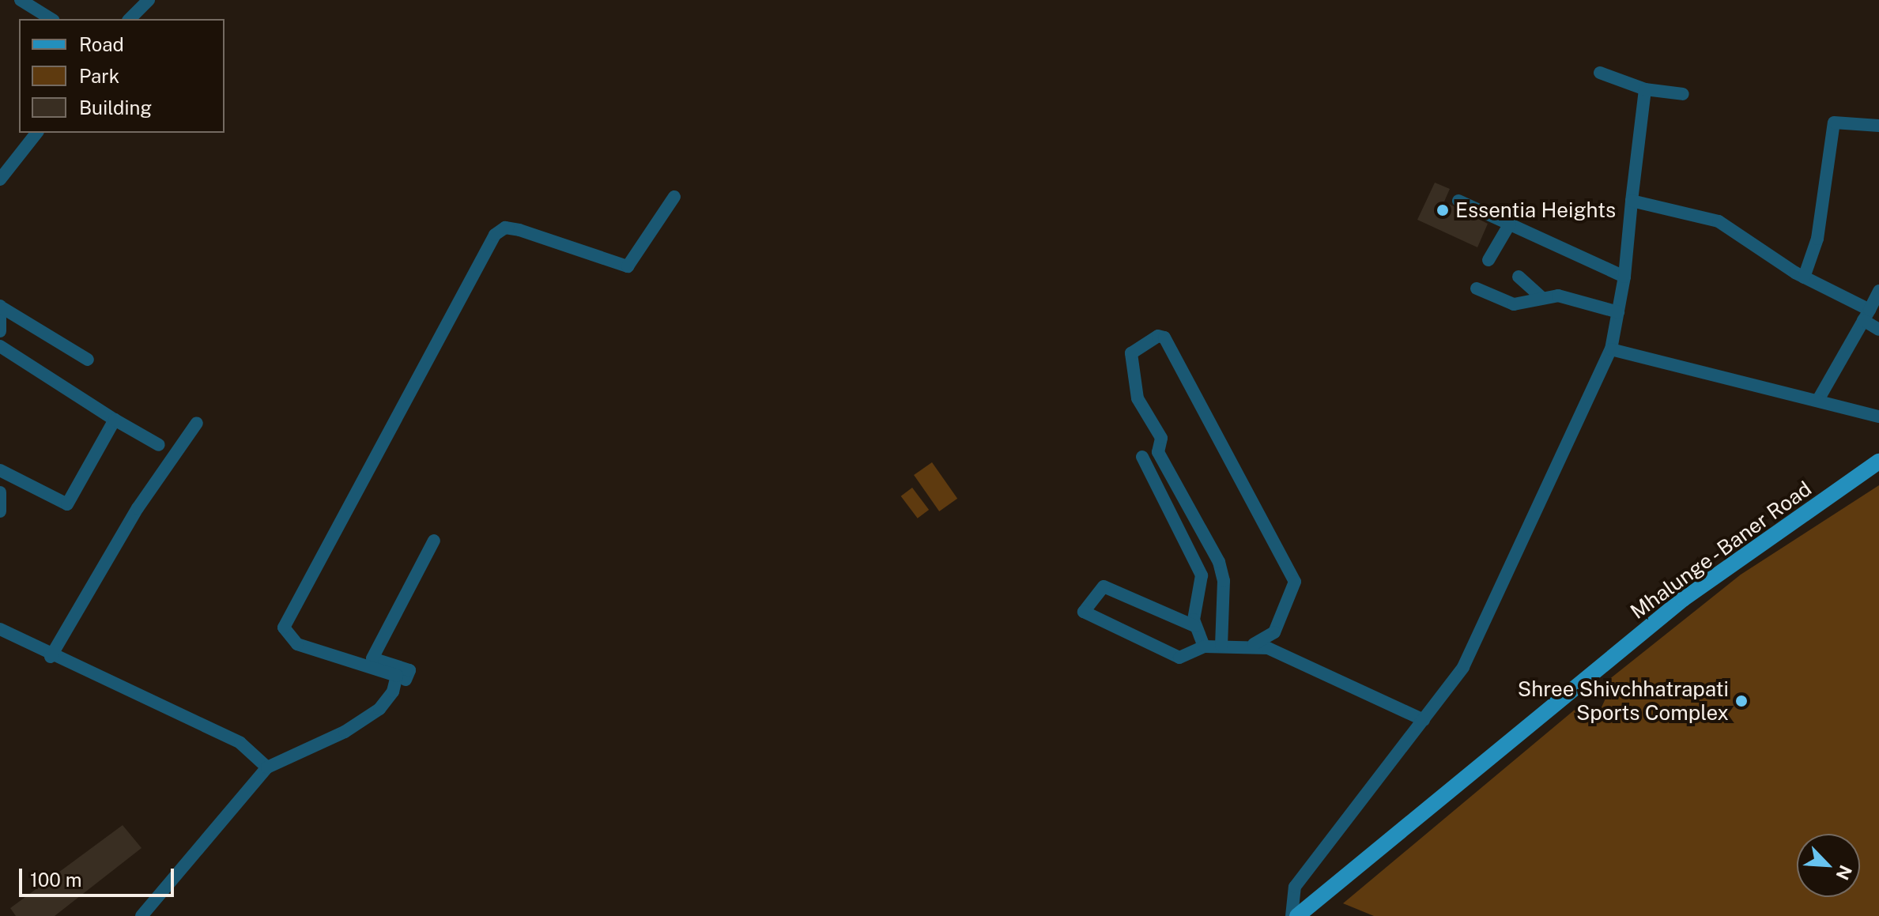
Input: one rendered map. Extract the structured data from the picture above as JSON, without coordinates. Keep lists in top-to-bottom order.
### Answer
{
  "streets": {
    "main road": ["Mhalunge - Baner Road"]
  },
  "places": ["Essentia Heights", "Shree Shivchhatrapati Sports Complex"],
  "legend": ["Road", "Park", "Building"],
  "scale_bar": "100 m",
  "north": "bottom right"
}
